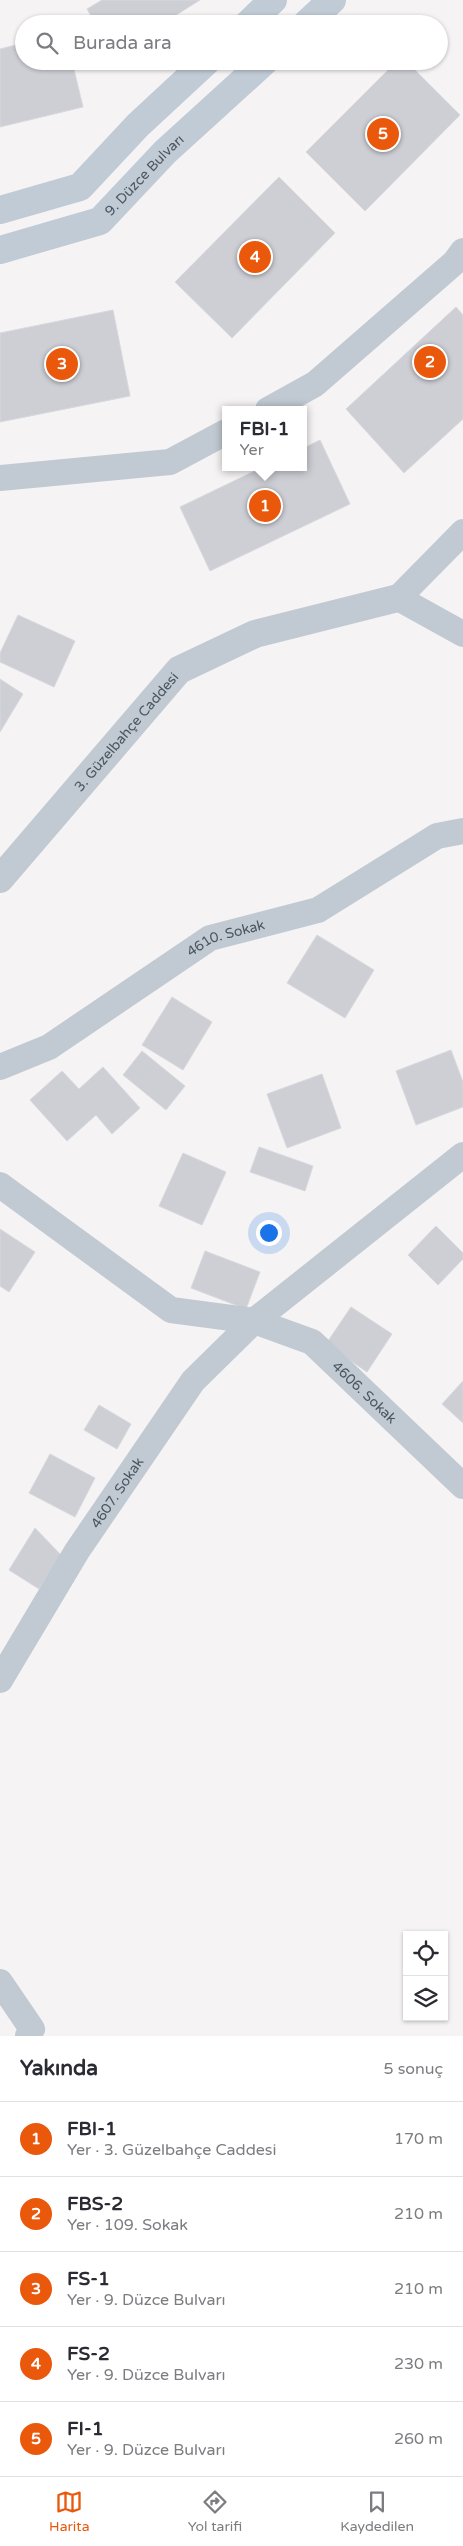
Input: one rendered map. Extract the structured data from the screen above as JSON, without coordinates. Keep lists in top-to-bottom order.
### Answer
{
  "streets": {
    "main road": ["9. Düzce Bulvarı"],
    "street": [
      "3. Güzelbahçe Caddesi",
      "4610. Sokak",
      "4606. Sokak",
      "4607. Sokak"
    ]
  },
  "crossings": [
    ["4606. Sokak", "4607. Sokak"]
  ],
  "page": {
    "search": "Burada ara",
    "pins": [
      "5",
      "4",
      "2",
      "3",
      "1"
    ],
    "popup": ["FBI-1", "Yer"],
    "heading": ["Yakında", "5 sonuç"],
    "list": [
      {
        "mark": "1",
        "name": "FBI-1",
        "note": "Yer · 3. Güzelbahçe Caddesi",
        "value": "170 m"
      },
      {
        "mark": "2",
        "name": "FBS-2",
        "note": "Yer · 109. Sokak",
        "value": "210 m"
      },
      {
        "mark": "3",
        "name": "FS-1",
        "note": "Yer · 9. Düzce Bulvarı",
        "value": "210 m"
      },
      {
        "mark": "4",
        "name": "FS-2",
        "note": "Yer · 9. Düzce Bulvarı",
        "value": "230 m"
      },
      {
        "mark": "5",
        "name": "FI-1",
        "note": "Yer · 9. Düzce Bulvarı",
        "value": "260 m"
      }
    ],
    "nav": ["Harita", "Yol tarifi", "Kaydedilen"]
  }
}
